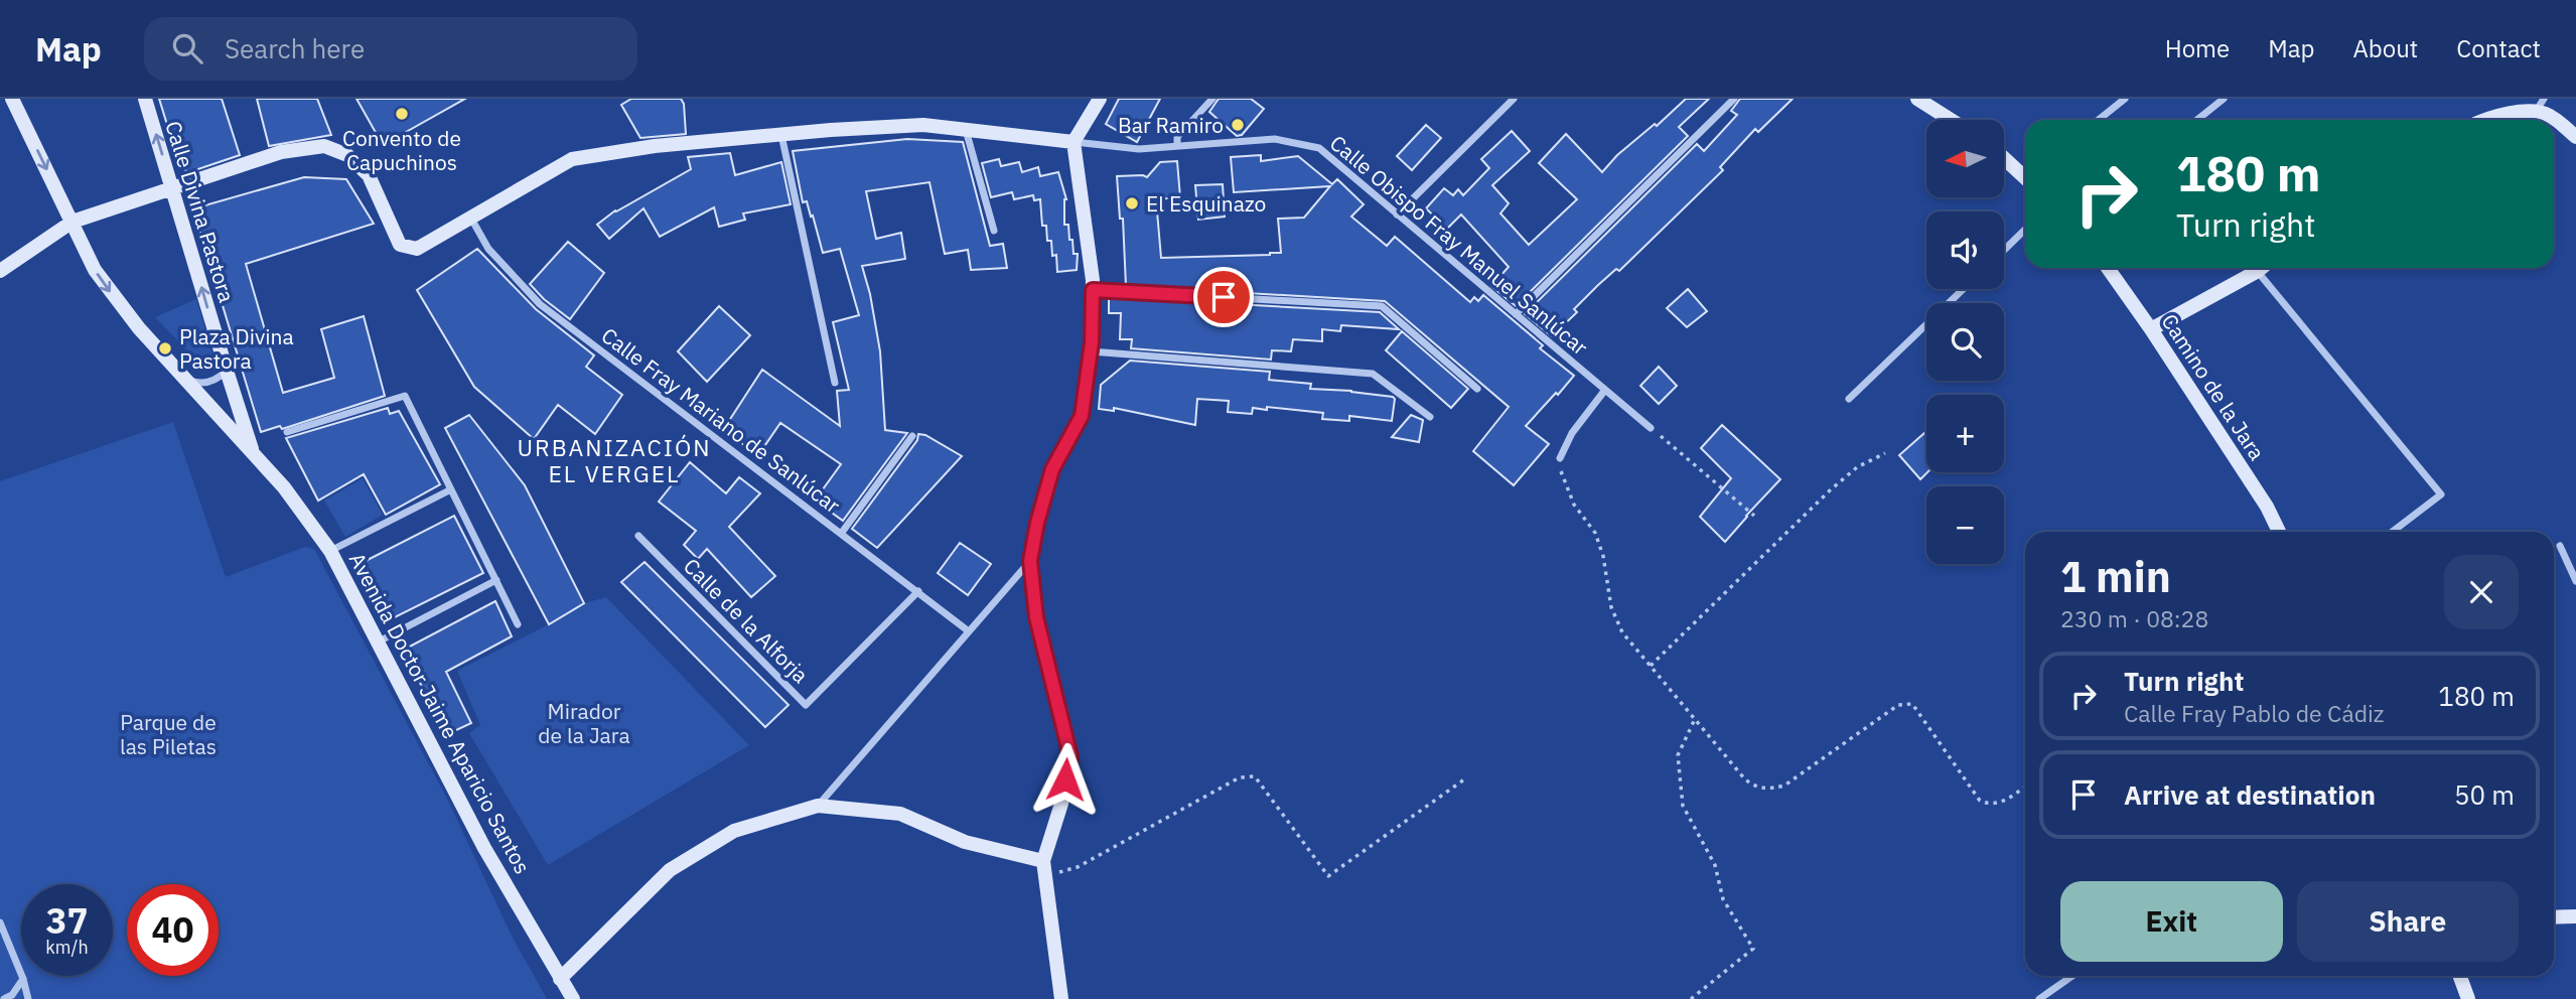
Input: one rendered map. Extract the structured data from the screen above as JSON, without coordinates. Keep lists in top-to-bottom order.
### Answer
{
  "streets": {
    "street": [
      "Calle Divina Pastora",
      "Calle Obispo Fray Manuel Sanlúcar",
      "Camino de la Jara",
      "Calle Fray Mariano de Sanlúcar",
      "Calle de la Alforja",
      "Avenida Doctor Jaime Aparicio Santos"
    ]
  },
  "crossings": [
    ["Calle Divina Pastora", "Avenida Doctor Jaime Aparicio Santos"],
    ["Calle Fray Mariano de Sanlúcar", "Calle de la Alforja"]
  ],
  "districts": ["URBANIZACIÓN EL VERGEL"],
  "parks": ["Mirador de la Jara", "Parque de las Piletas"],
  "places": [
    "Convento de Capuchinos",
    "Bar Ramiro",
    "El Esquinazo",
    "Plaza Divina Pastora"
  ],
  "north": "left",
  "page": {
    "header": "Map",
    "search": "Search here",
    "nav": [
      "Home",
      "Map",
      "About",
      "Contact"
    ],
    "map_buttons": ["+", "−"],
    "turn": ["180 m", "Turn right"],
    "heading": ["1 min", "230 m · 08:28"],
    "list": [
      {
        "name": "Turn right",
        "note": "Calle Fray Pablo de Cádiz",
        "value": "180 m"
      },
      {
        "name": "Arrive at destination",
        "value": "50 m"
      }
    ],
    "buttons": ["Exit", "Share"],
    "speed": "37 km/h",
    "limit": "40"
  }
}
